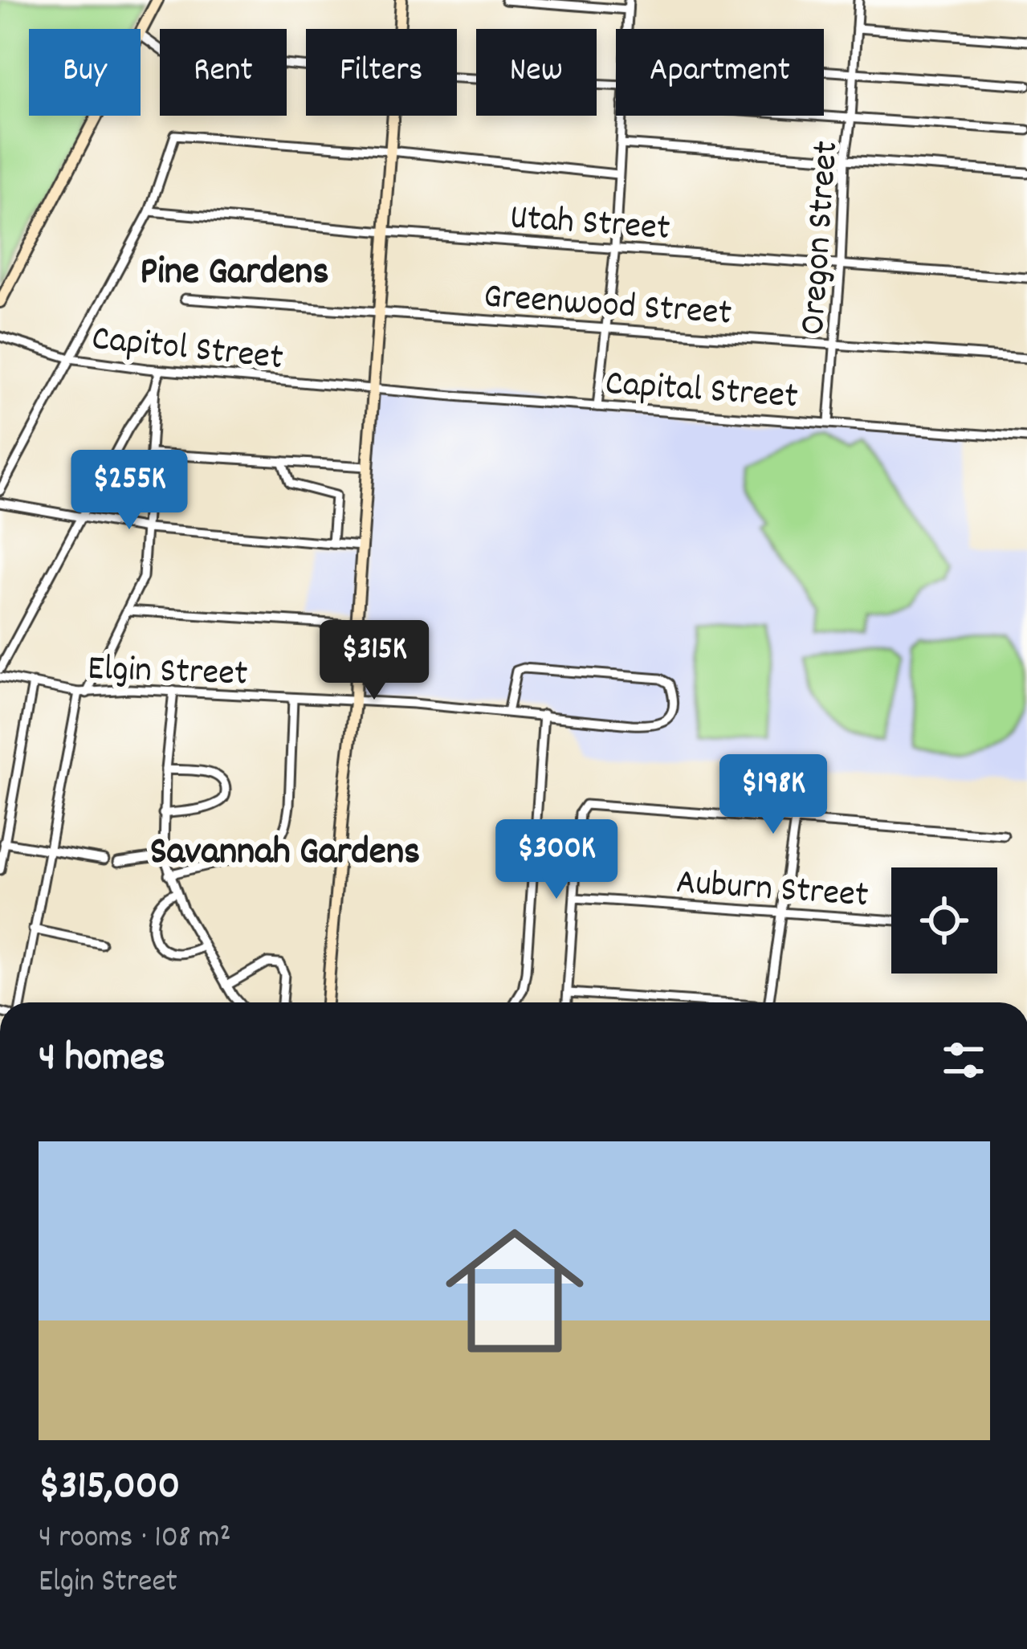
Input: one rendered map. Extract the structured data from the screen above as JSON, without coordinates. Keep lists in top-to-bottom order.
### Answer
{
  "streets": {
    "street": [
      "Utah Street",
      "Oregon Street",
      "Greenwood Street",
      "Capitol Street",
      "Capital Street",
      "Elgin Street",
      "Auburn Street"
    ]
  },
  "crossings": [
    ["Utah Street", "Oregon Street"],
    ["Oregon Street", "Greenwood Street"],
    ["Oregon Street", "Capital Street"],
    ["Capitol Street", "Capital Street"]
  ],
  "districts": ["Pine Gardens", "Savannah Gardens"],
  "page": {
    "chip": [
      "Buy",
      "Rent",
      "Filters",
      "New",
      "Apartment"
    ],
    "price": [
      "$255K",
      "$315K",
      "$198K",
      "$300K"
    ],
    "heading": "4 homes",
    "list": [
      {
        "name": "$315,000",
        "note": "4 rooms · 108 m² · Elgin Street"
      }
    ]
  }
}
